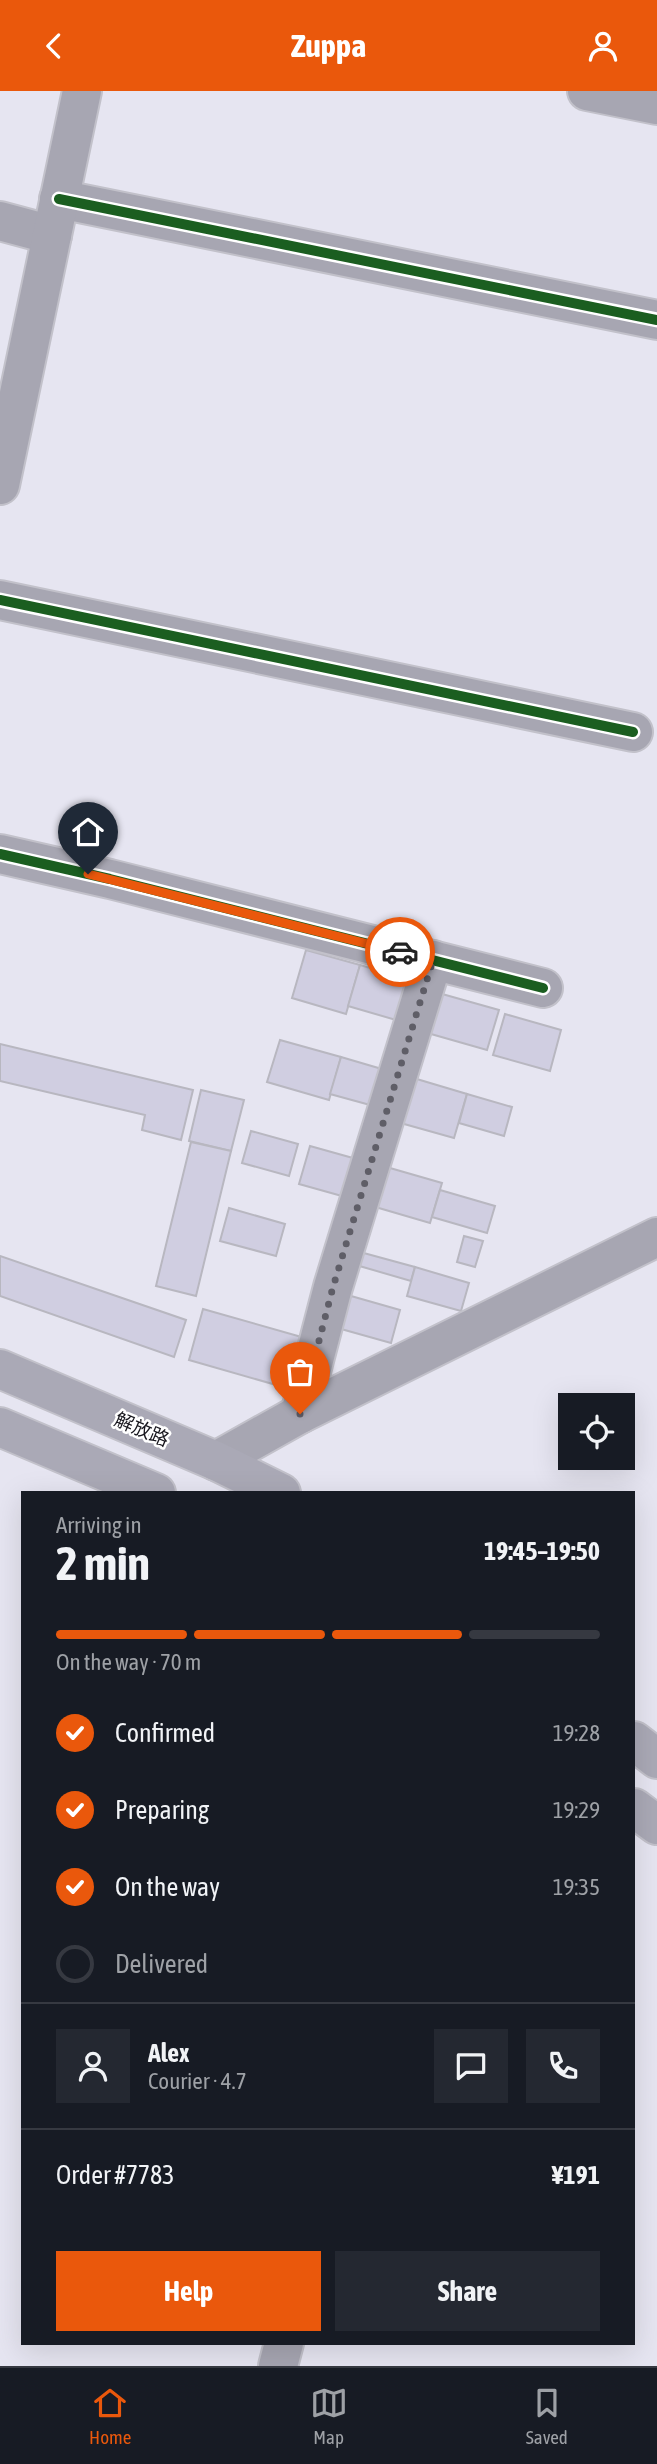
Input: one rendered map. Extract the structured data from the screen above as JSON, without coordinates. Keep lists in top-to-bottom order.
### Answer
{
  "streets": {
    "main road": ["解放路"]
  },
  "page": {
    "header": "Zuppa",
    "heading": ["2 min", "Arriving in", "19:45–19:50"],
    "panel": [
      "Alex",
      "Courier · 4.7",
      "Order #7783",
      "¥191"
    ],
    "bar": "On the way · 70 m",
    "list": [
      ["Confirmed", "19:28"],
      ["Preparing", "19:29"],
      ["On the way", "19:35"],
      "Delivered"
    ],
    "buttons": ["Help", "Share"],
    "tabs": ["Home", "Map", "Saved"]
  }
}
